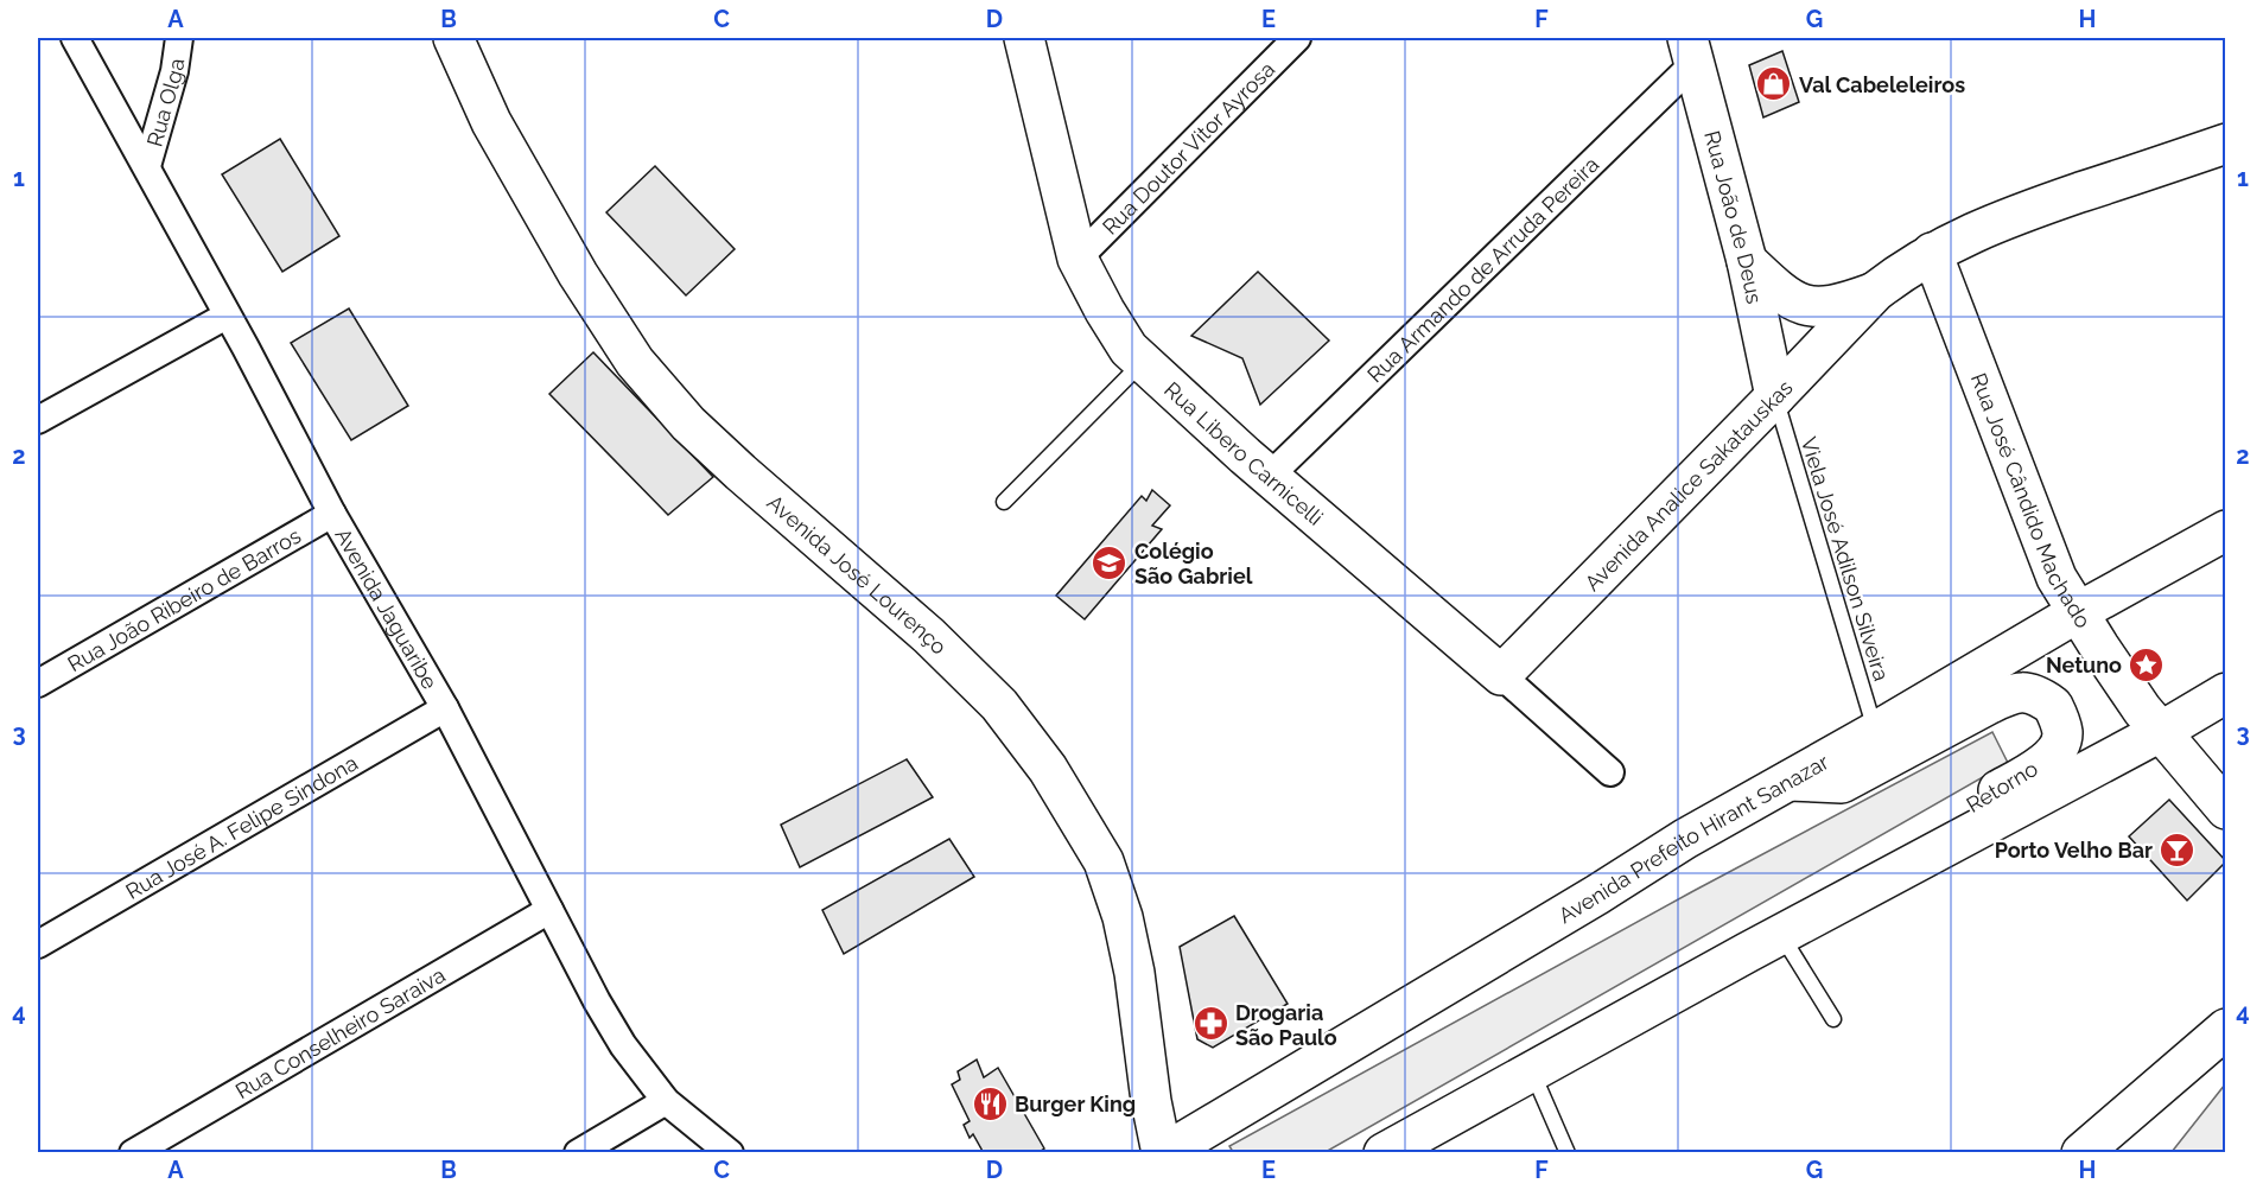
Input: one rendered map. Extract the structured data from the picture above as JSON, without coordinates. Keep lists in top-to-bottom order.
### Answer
{
  "streets": {
    "main road": [
      "Rua João de Deus",
      "Rua Libero Carnicelli",
      "Avenida Analice Sakatauskas",
      "Rua José Cândido Machado",
      "Avenida José Lourenço",
      "Retorno",
      "Avenida Prefeito Hirant Sanazar"
    ],
    "street": [
      "Rua Olga",
      "Rua Doutor Vitor Ayrosa",
      "Rua Armando de Arruda Pereira",
      "Rua João Ribeiro de Barros",
      "Avenida Jaguaribe",
      "Rua José A. Felipe Sindona",
      "Rua Conselheiro Saraiva"
    ],
    "lane": ["Viela José Adilson Silveira"]
  },
  "crossings": [
    ["Rua Olga", "Avenida Jaguaribe"],
    ["Rua Doutor Vitor Ayrosa", "Rua Libero Carnicelli"],
    ["Rua João de Deus", "Rua Armando de Arruda Pereira"],
    ["Rua João de Deus", "Avenida Analice Sakatauskas"],
    ["Rua João de Deus", "Viela José Adilson Silveira"],
    ["Rua Armando de Arruda Pereira", "Rua Libero Carnicelli"],
    ["Rua Libero Carnicelli", "Avenida Analice Sakatauskas"],
    ["Avenida Analice Sakatauskas", "Rua José Cândido Machado"],
    ["Avenida Analice Sakatauskas", "Viela José Adilson Silveira"],
    ["Rua José Cândido Machado", "Avenida Prefeito Hirant Sanazar"],
    ["Viela José Adilson Silveira", "Avenida Prefeito Hirant Sanazar"],
    ["Avenida José Lourenço", "Avenida Prefeito Hirant Sanazar"],
    ["Rua João Ribeiro de Barros", "Avenida Jaguaribe"],
    ["Avenida Jaguaribe", "Rua José A. Felipe Sindona"],
    ["Avenida Jaguaribe", "Rua Conselheiro Saraiva"],
    ["Retorno", "Avenida Prefeito Hirant Sanazar"]
  ],
  "places": {
    "shop": ["Val Cabeleleiros"],
    "school or university": ["Colégio São Gabriel"],
    "place": ["Netuno"],
    "bar": ["Porto Velho Bar"],
    "pharmacy": ["Drogaria São Paulo"],
    "restaurant": ["Burger King"]
  },
  "grid": {
    "columns": [
      "A",
      "B",
      "C",
      "D",
      "E",
      "F",
      "G",
      "H"
    ],
    "rows": [
      "1",
      "2",
      "3",
      "4"
    ]
  }
}
